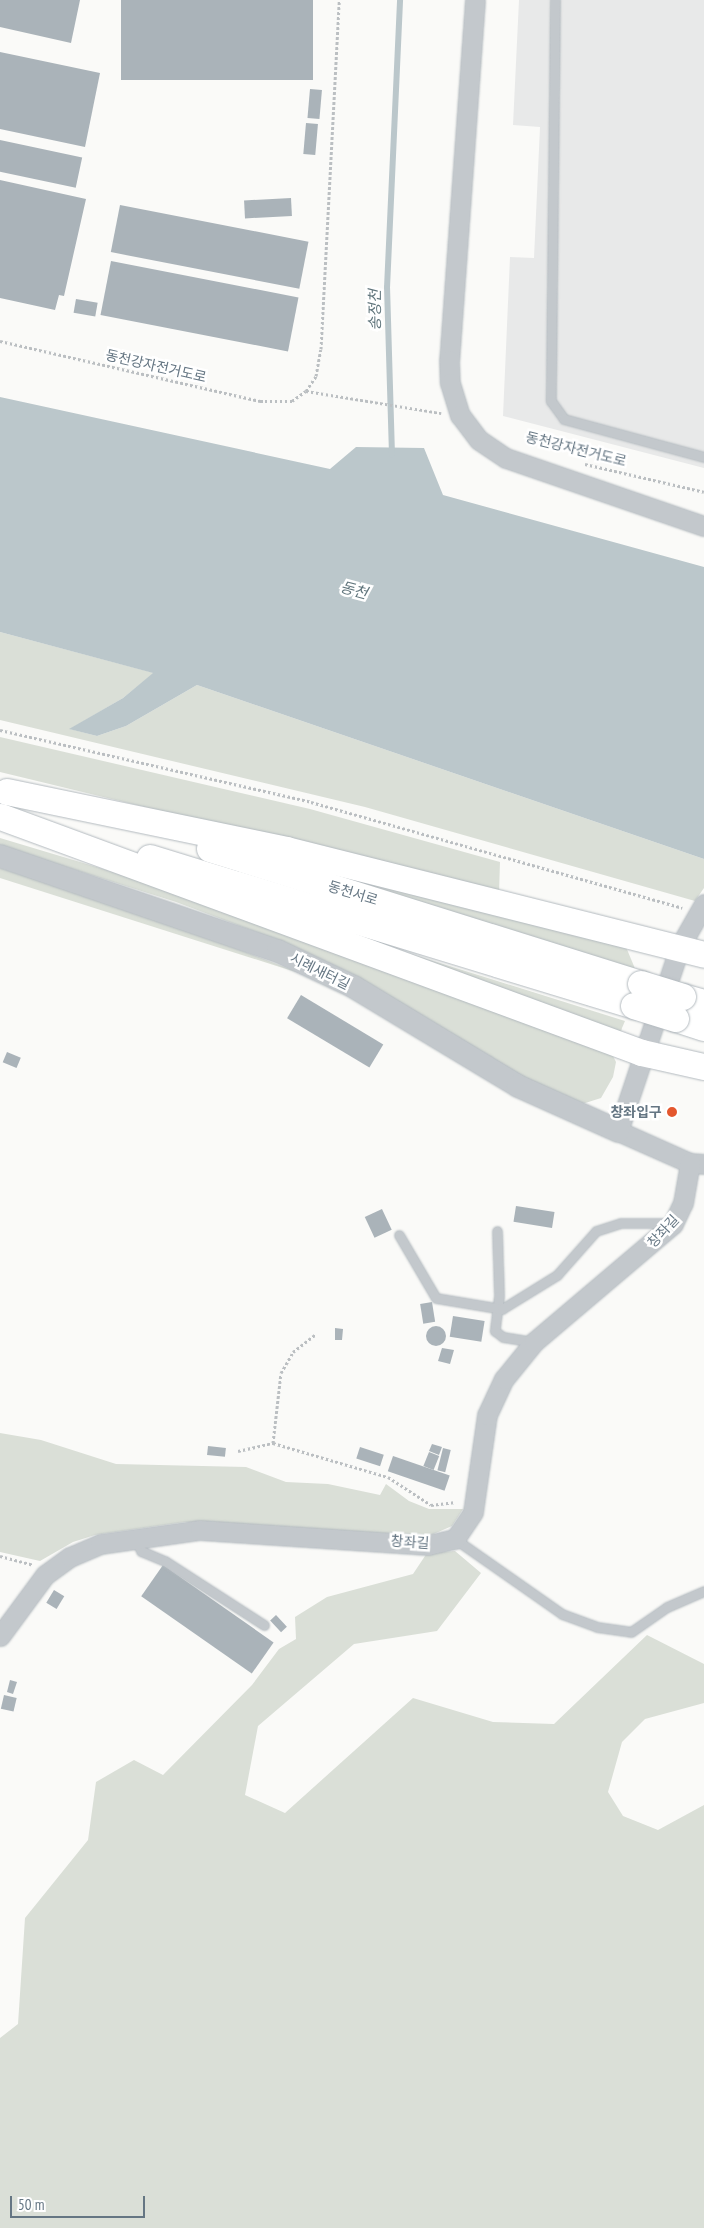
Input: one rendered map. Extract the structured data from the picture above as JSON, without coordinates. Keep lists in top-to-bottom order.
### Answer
{
  "streets": {
    "main road": ["동천서로"],
    "street": ["시례새터길", "창좌길"],
    "path": ["동천강자전거도로"]
  },
  "water": ["송정천", "동천"],
  "places": ["창좌입구"],
  "scale_bar": "50 m"
}
